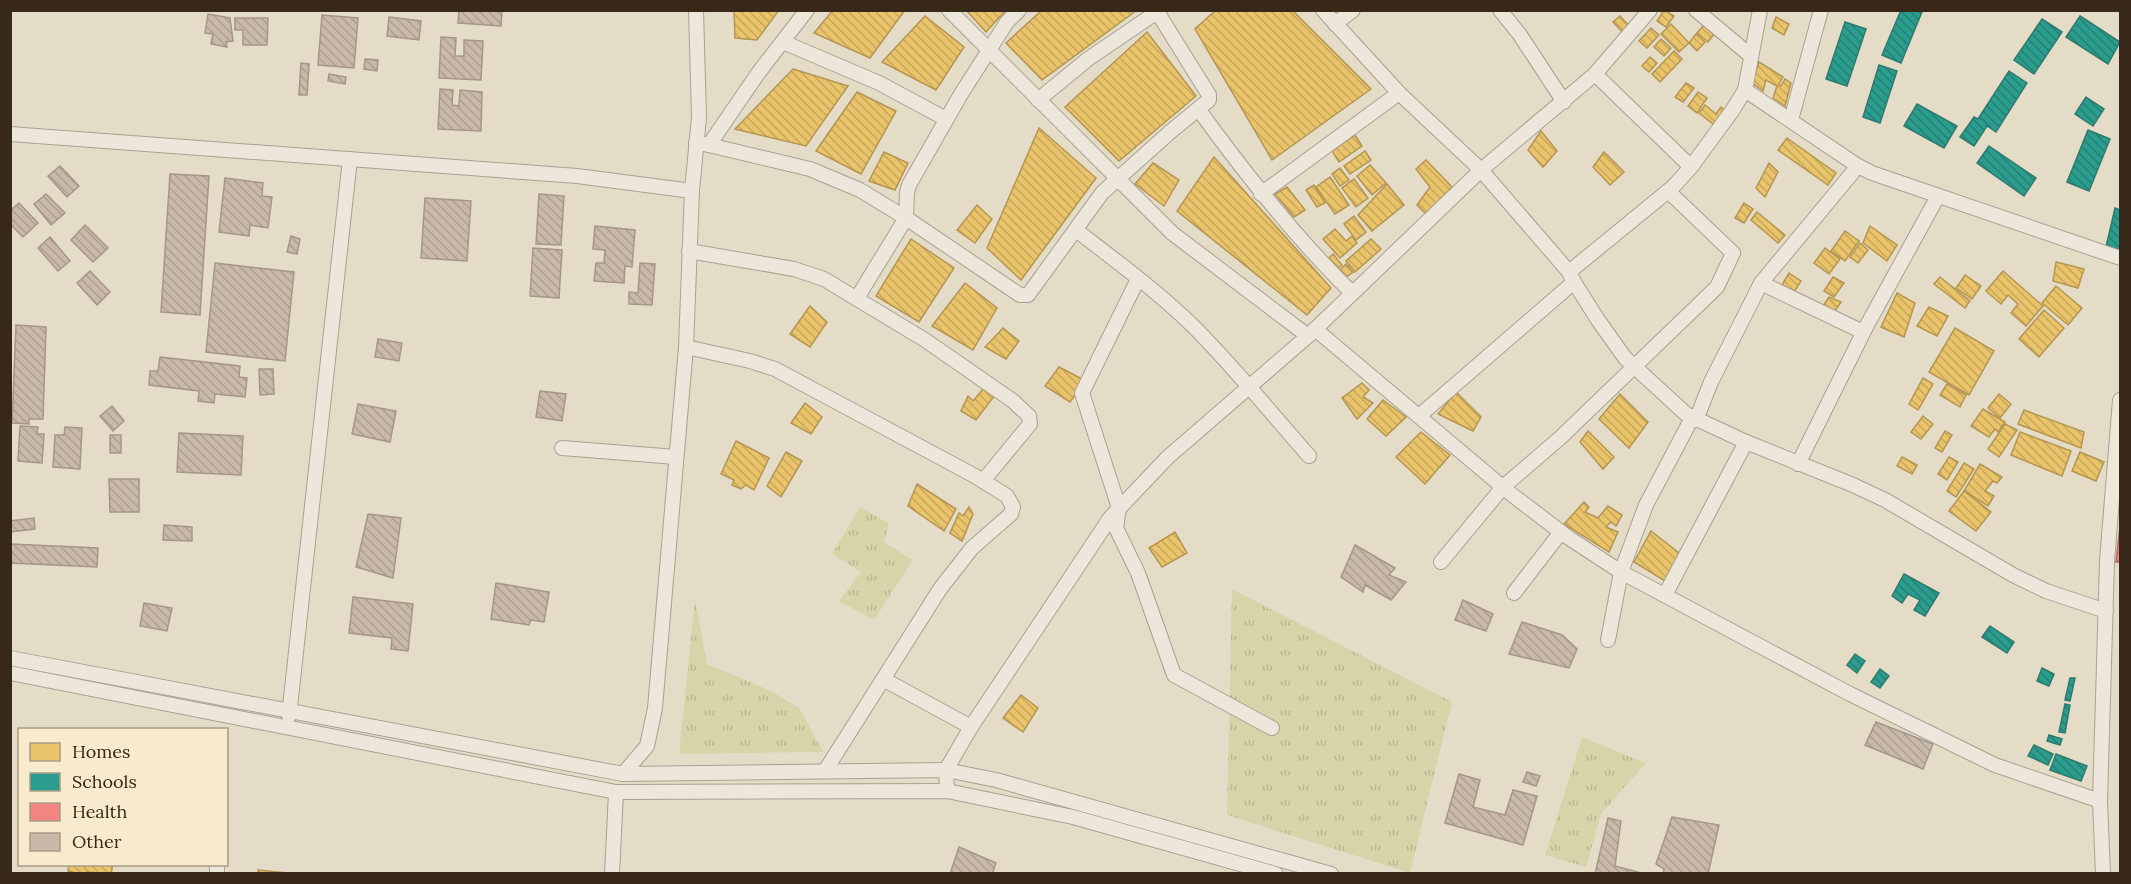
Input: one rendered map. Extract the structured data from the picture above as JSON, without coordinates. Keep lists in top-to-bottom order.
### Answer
{
  "legend": [
    "Homes",
    "Schools",
    "Health",
    "Other"
  ]
}
